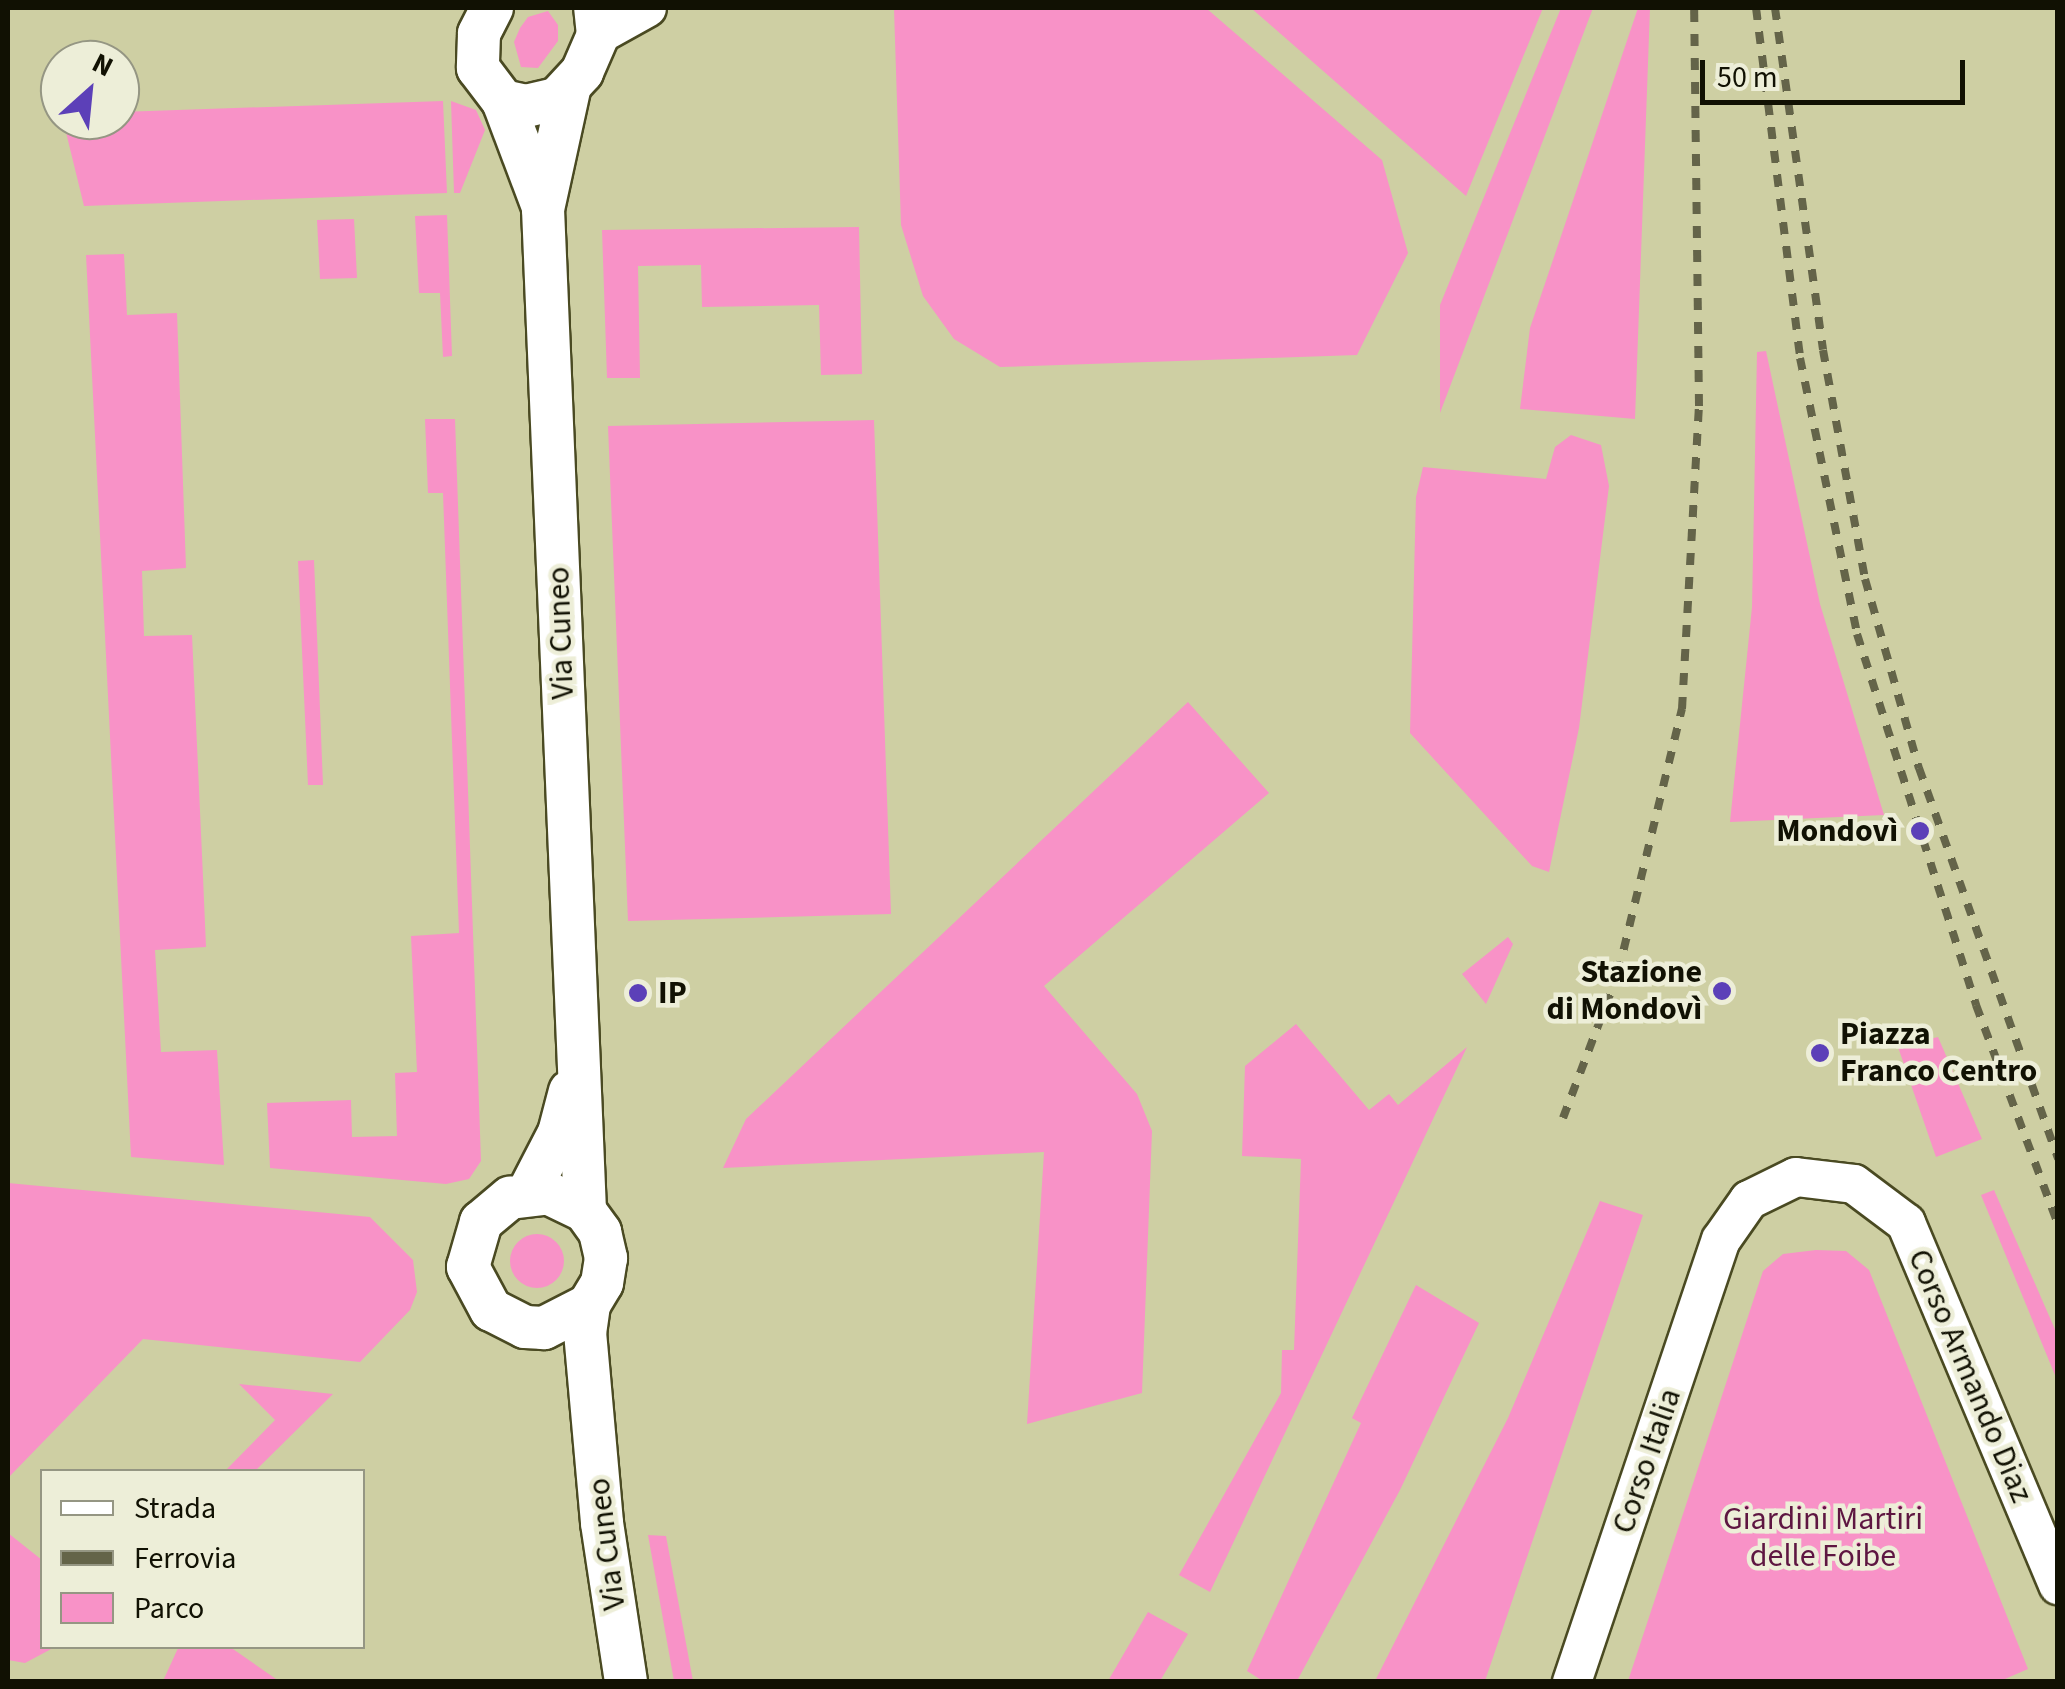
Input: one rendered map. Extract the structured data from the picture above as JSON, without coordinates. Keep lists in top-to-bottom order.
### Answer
{
  "streets": {
    "main road": ["Via Cuneo"],
    "street": ["Corso Armando Diaz", "Corso Italia"]
  },
  "crossings": [
    ["Corso Armando Diaz", "Corso Italia"]
  ],
  "parks": ["Giardini Martiri delle Foibe"],
  "places": [
    "Mondovì",
    "Stazione di Mondovì",
    "IP",
    "Piazza Franco Centro"
  ],
  "legend": ["Strada", "Ferrovia", "Parco"],
  "scale_bar": "50 m",
  "north": "top right"
}
